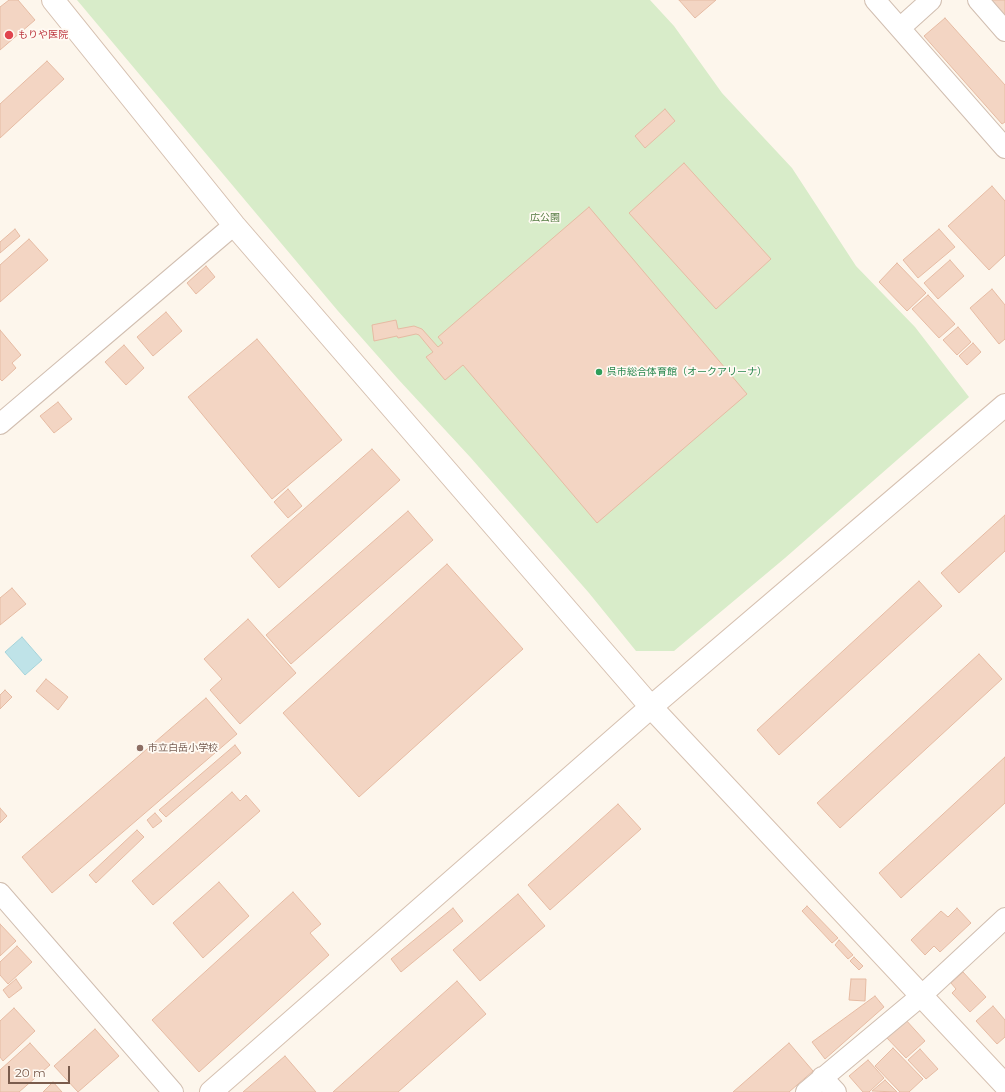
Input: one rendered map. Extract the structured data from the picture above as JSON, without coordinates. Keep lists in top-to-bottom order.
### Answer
{
  "parks": ["広公園"],
  "places": ["もりや医院", "呉市総合体育館（オークアリーナ）", "市立白岳小学校"],
  "scale_bar": "20 m"
}
